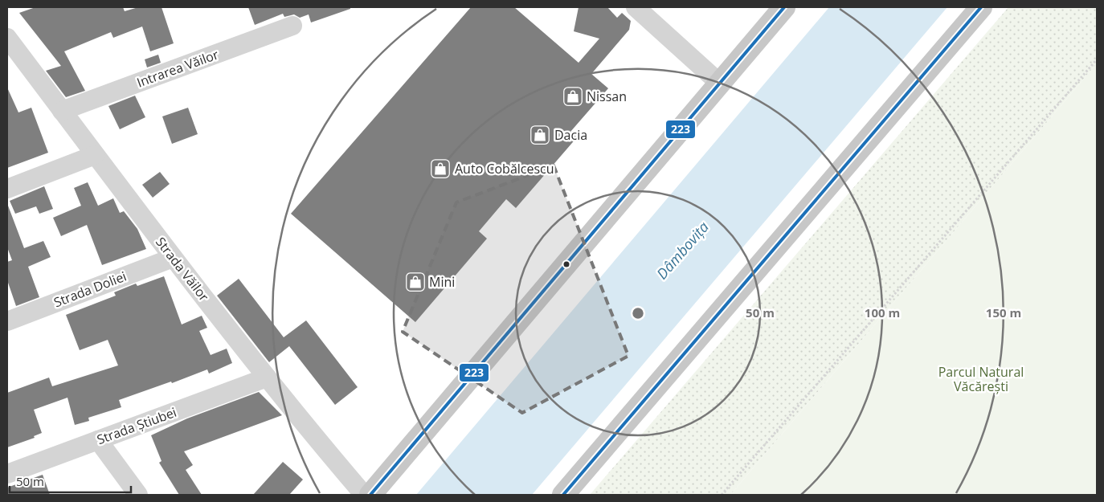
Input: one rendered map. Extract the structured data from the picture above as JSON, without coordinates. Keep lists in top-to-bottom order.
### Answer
{
  "streets": {
    "street": [
      "Intrarea Văilor",
      "Strada Văilor",
      "Strada Doliei",
      "Strada Știubei"
    ]
  },
  "crossings": [
    ["Intrarea Văilor", "Strada Văilor"],
    ["Strada Văilor", "Strada Doliei"],
    ["Strada Văilor", "Strada Știubei"]
  ],
  "water": ["Dâmbovița"],
  "parks": ["Parcul Natural Văcărești"],
  "places": {
    "shop": [
      "Nissan",
      "Dacia",
      "Auto Cobălcescu",
      "Mini"
    ]
  },
  "lines": ["transit line 223"],
  "scale_bar": "50 m",
  "rings": ["50 m", "100 m", "150 m"]
}
